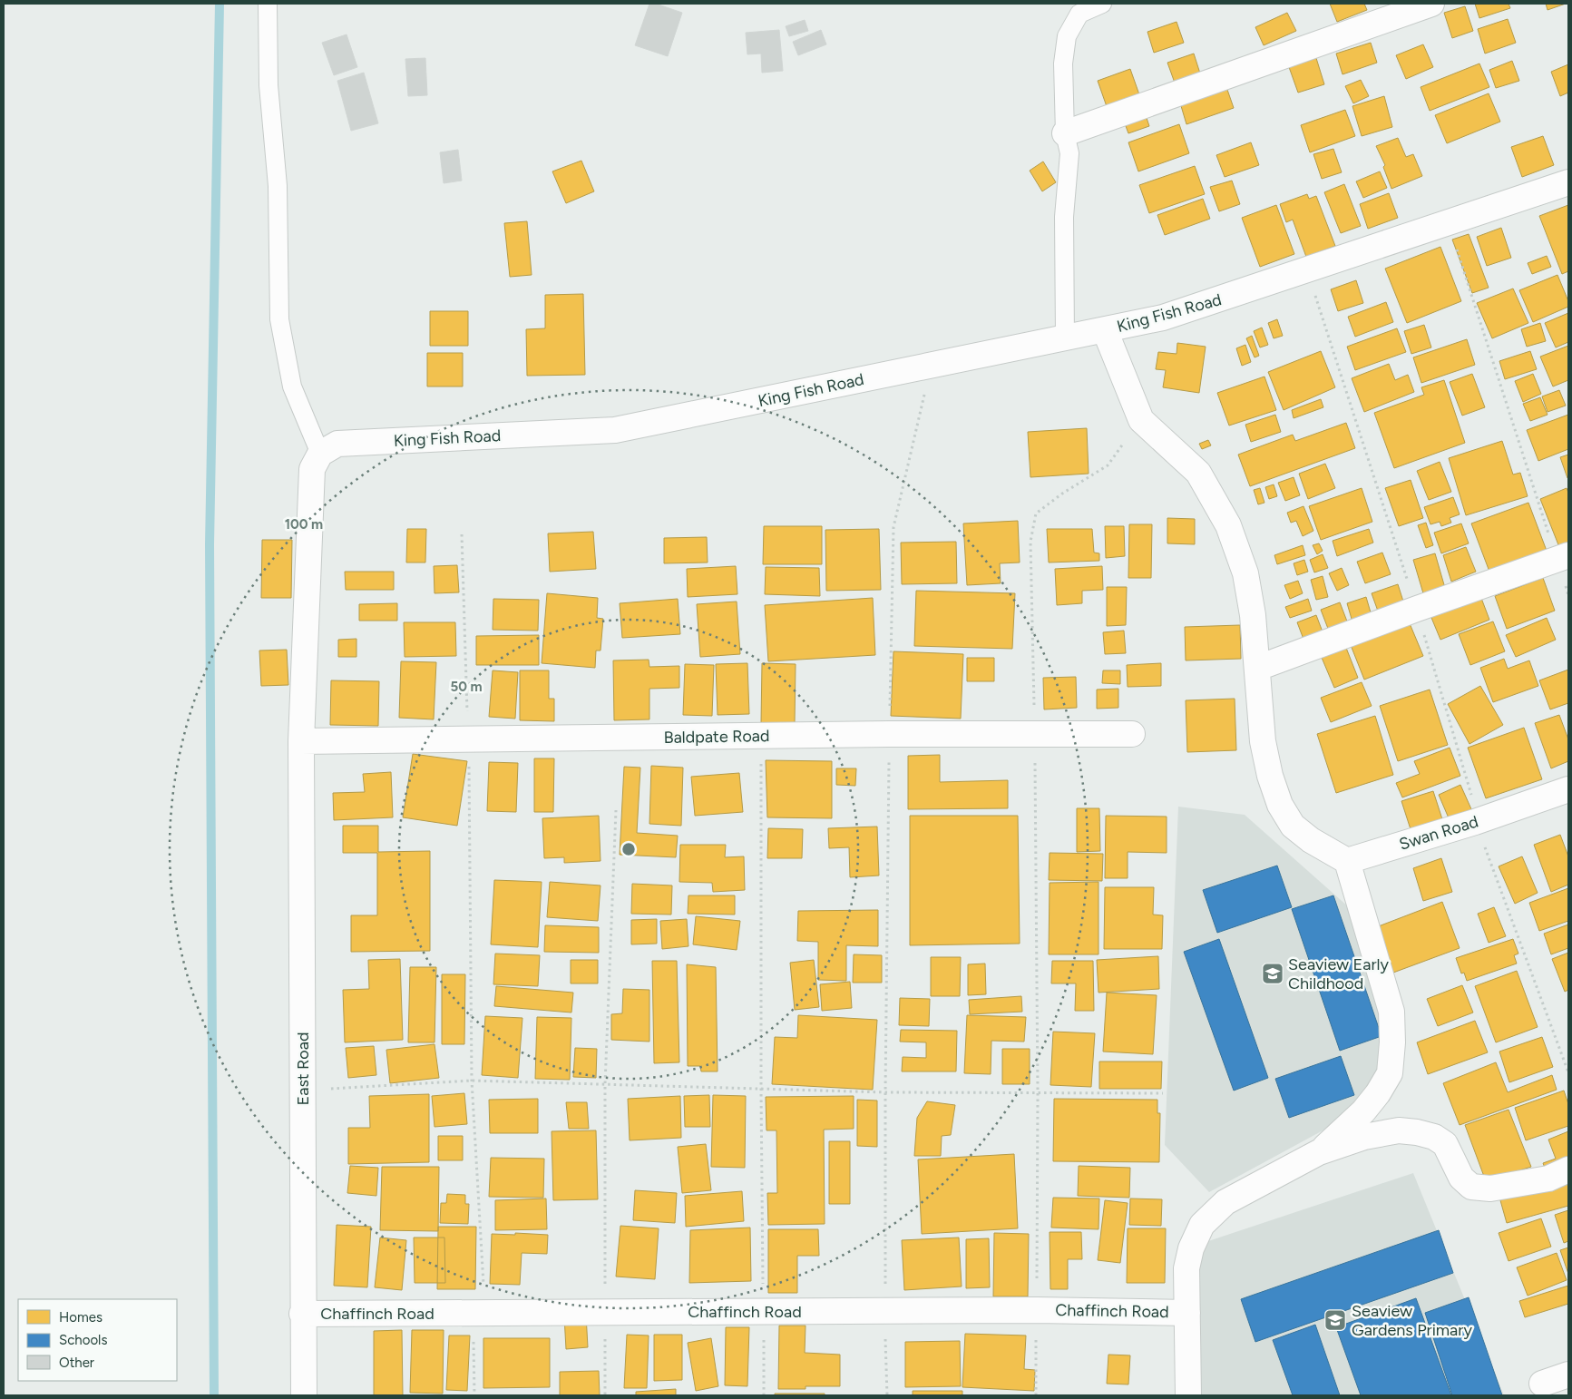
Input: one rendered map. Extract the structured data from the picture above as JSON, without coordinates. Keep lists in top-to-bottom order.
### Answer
{
  "streets": {
    "street": [
      "King Fish Road",
      "Baldpate Road",
      "Swan Road",
      "East Road",
      "Chaffinch Road"
    ]
  },
  "crossings": [
    ["Baldpate Road", "East Road"],
    ["East Road", "Chaffinch Road"]
  ],
  "places": {
    "school or university": ["Seaview Early Childhood", "Seaview Gardens Primary"]
  },
  "legend": ["Homes", "Schools", "Other"],
  "rings": ["100 m", "50 m"]
}
